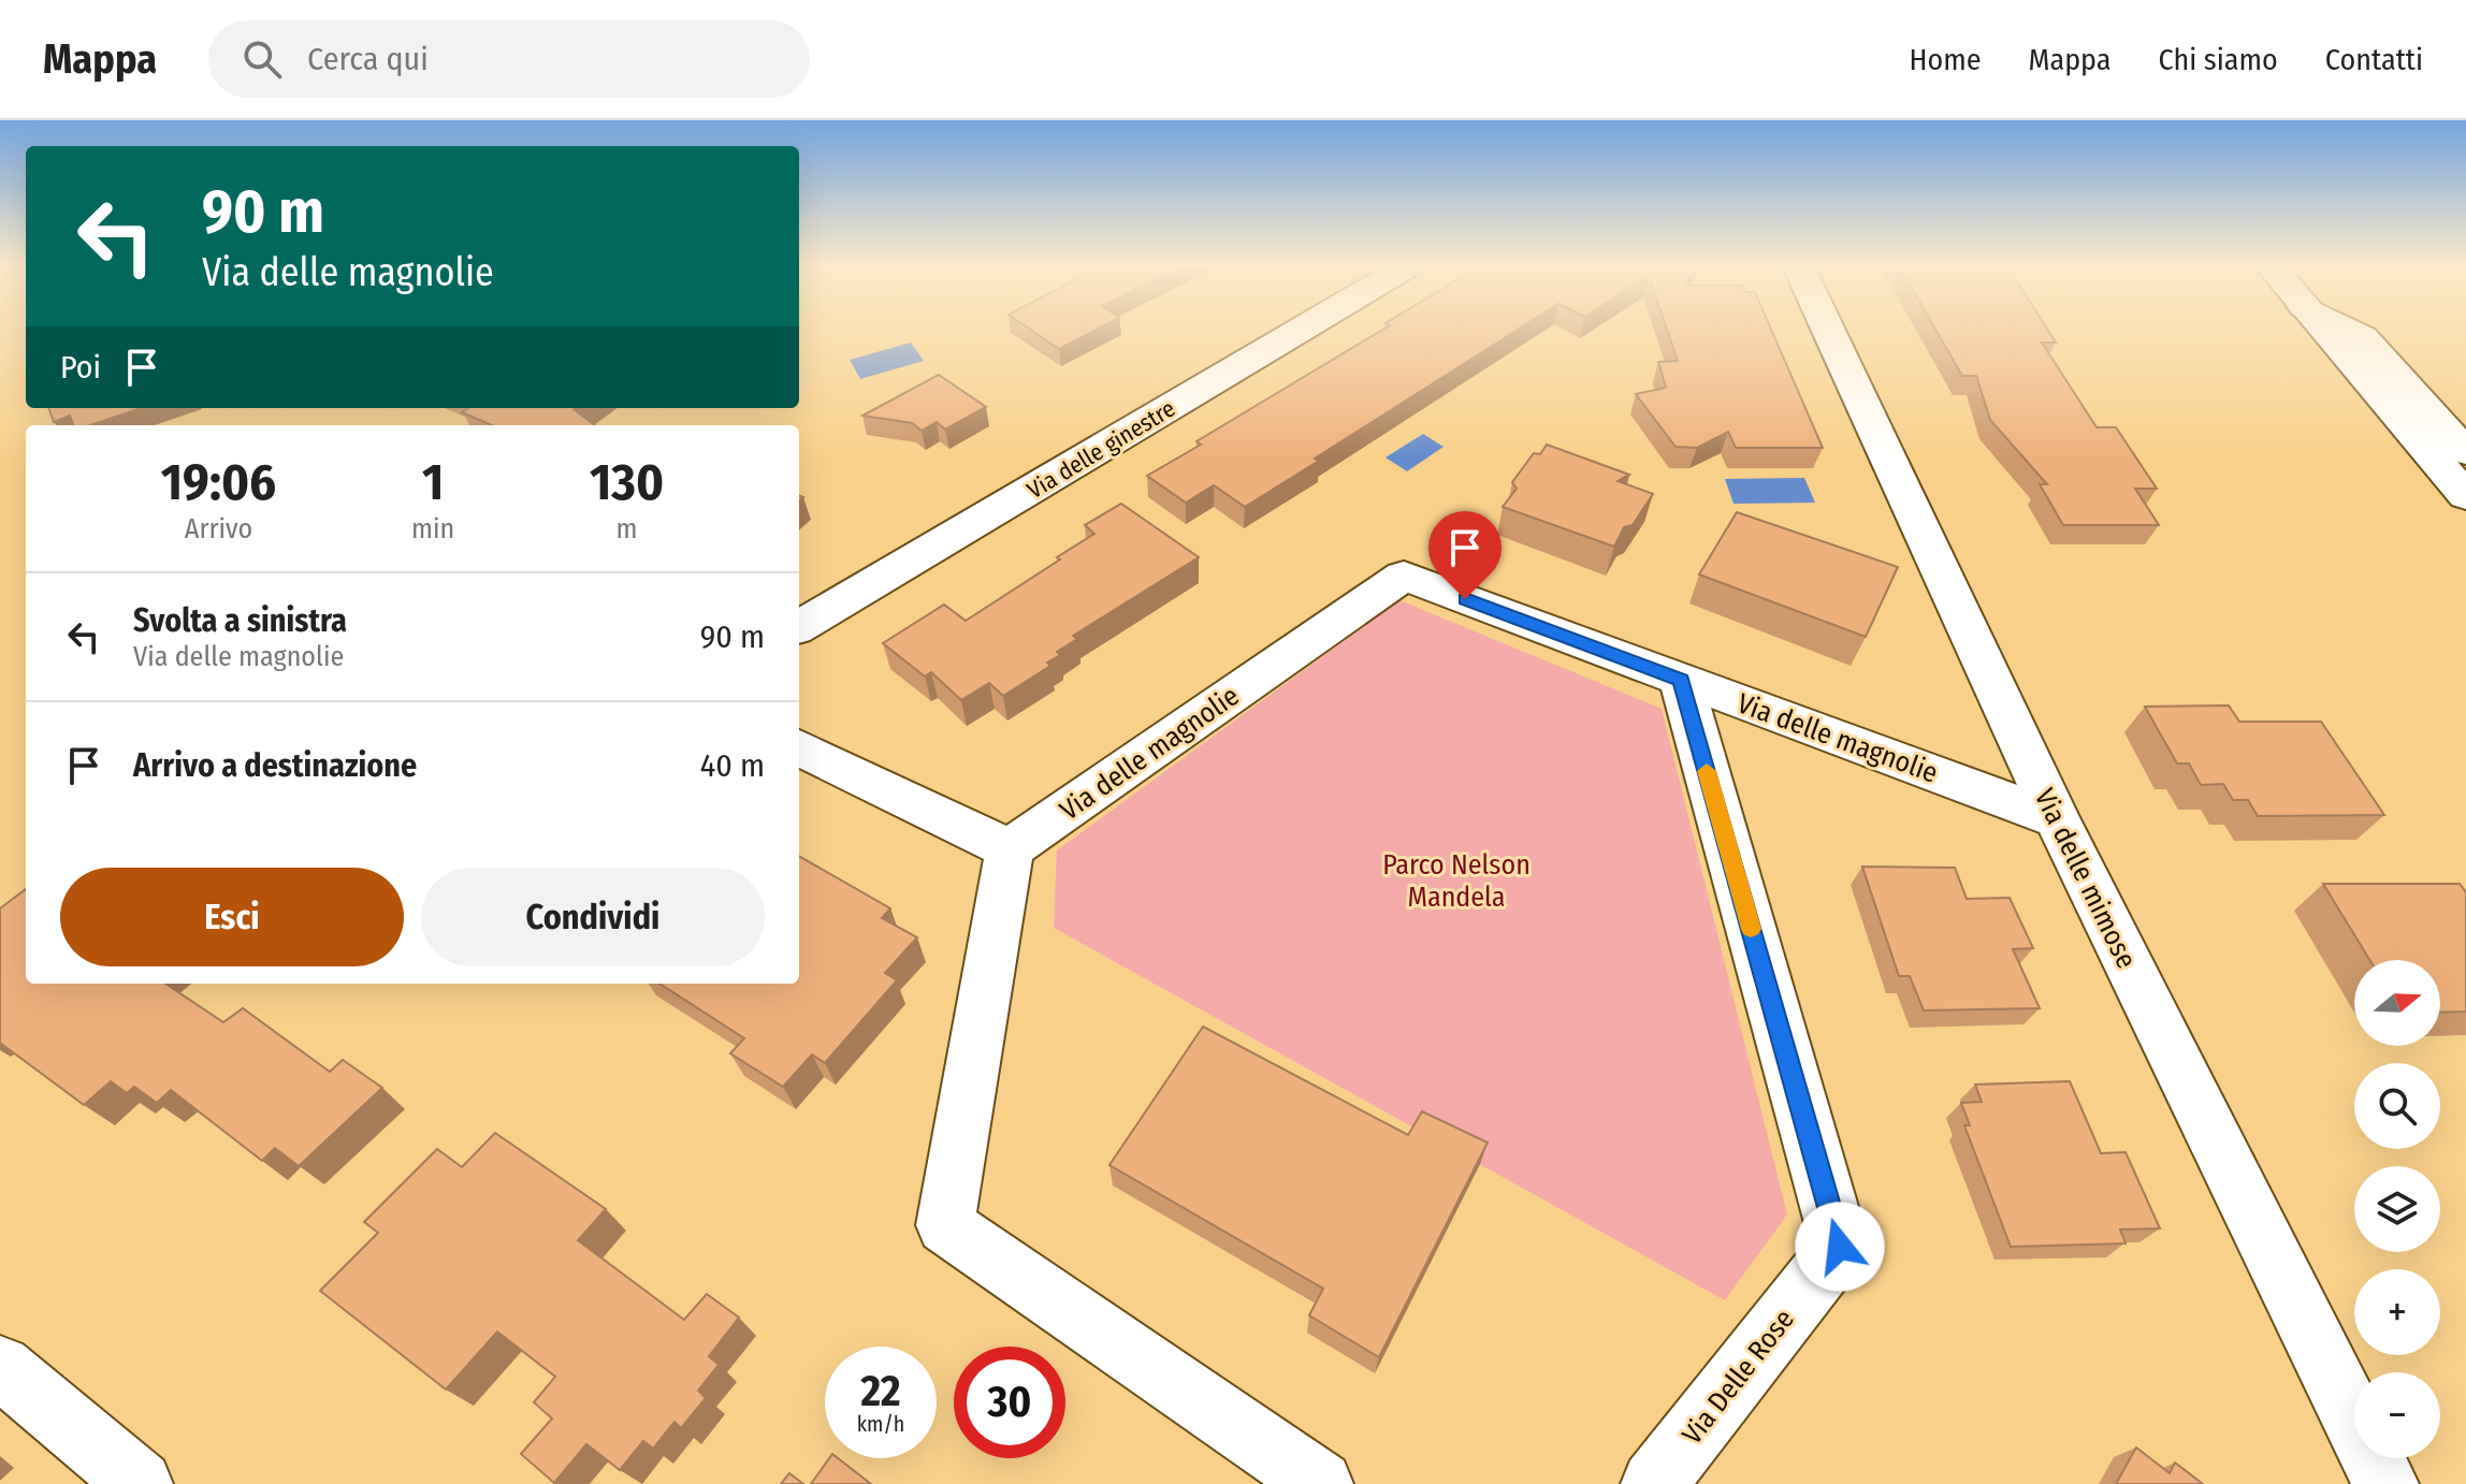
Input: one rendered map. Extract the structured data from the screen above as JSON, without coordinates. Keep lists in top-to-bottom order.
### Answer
{
  "streets": {
    "street": [
      "Via delle ginestre",
      "Via delle magnolie",
      "Via delle mimose",
      "Via Delle Rose"
    ]
  },
  "crossings": [
    ["Via delle magnolie", "Via delle mimose"],
    ["Via delle magnolie", "Via Delle Rose"]
  ],
  "parks": ["Parco Nelson Mandela"],
  "north": "right",
  "page": {
    "header": "Mappa",
    "search": "Cerca qui",
    "nav": [
      "Home",
      "Mappa",
      "Chi siamo",
      "Contatti"
    ],
    "turn": ["90 m", "Via delle magnolie"],
    "then": "Poi",
    "eta": [
      "19:06",
      "Arrivo",
      "1",
      "min",
      "130",
      "m"
    ],
    "list": [
      {
        "name": "Svolta a sinistra",
        "note": "Via delle magnolie",
        "value": "90 m"
      },
      {
        "name": "Arrivo a destinazione",
        "value": "40 m"
      }
    ],
    "buttons": ["Esci", "Condividi"],
    "map_buttons": ["+", "−"],
    "speed": "22 km/h",
    "limit": "30"
  }
}
